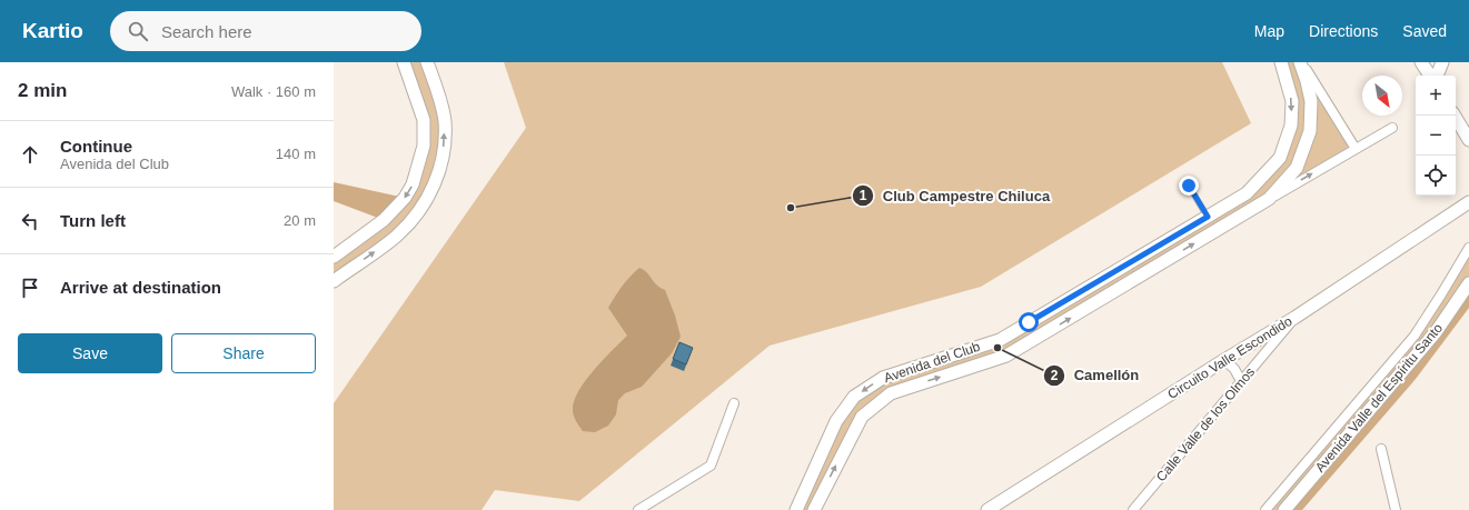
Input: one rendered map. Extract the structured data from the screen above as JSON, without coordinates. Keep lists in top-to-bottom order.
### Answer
{
  "streets": {
    "street": [
      "Circuito Valle Escondido",
      "Avenida del Club",
      "Avenida Valle del Espíritu Santo",
      "Calle Valle de los Olmos"
    ]
  },
  "crossings": [
    ["Circuito Valle Escondido", "Calle Valle de los Olmos"]
  ],
  "places": ["Club Campestre Chiluca", "Camellón"],
  "north": "bottom right",
  "page": {
    "header": "Kartio",
    "search": "Search here",
    "nav": ["Map", "Directions", "Saved"],
    "heading": ["2 min", "Walk · 160 m"],
    "map_buttons": ["+", "−"],
    "list": [
      ["Continue", "Avenida del Club", "140 m"],
      ["Turn left", "20 m"],
      "Arrive at destination"
    ],
    "buttons": ["Save", "Share"]
  }
}
